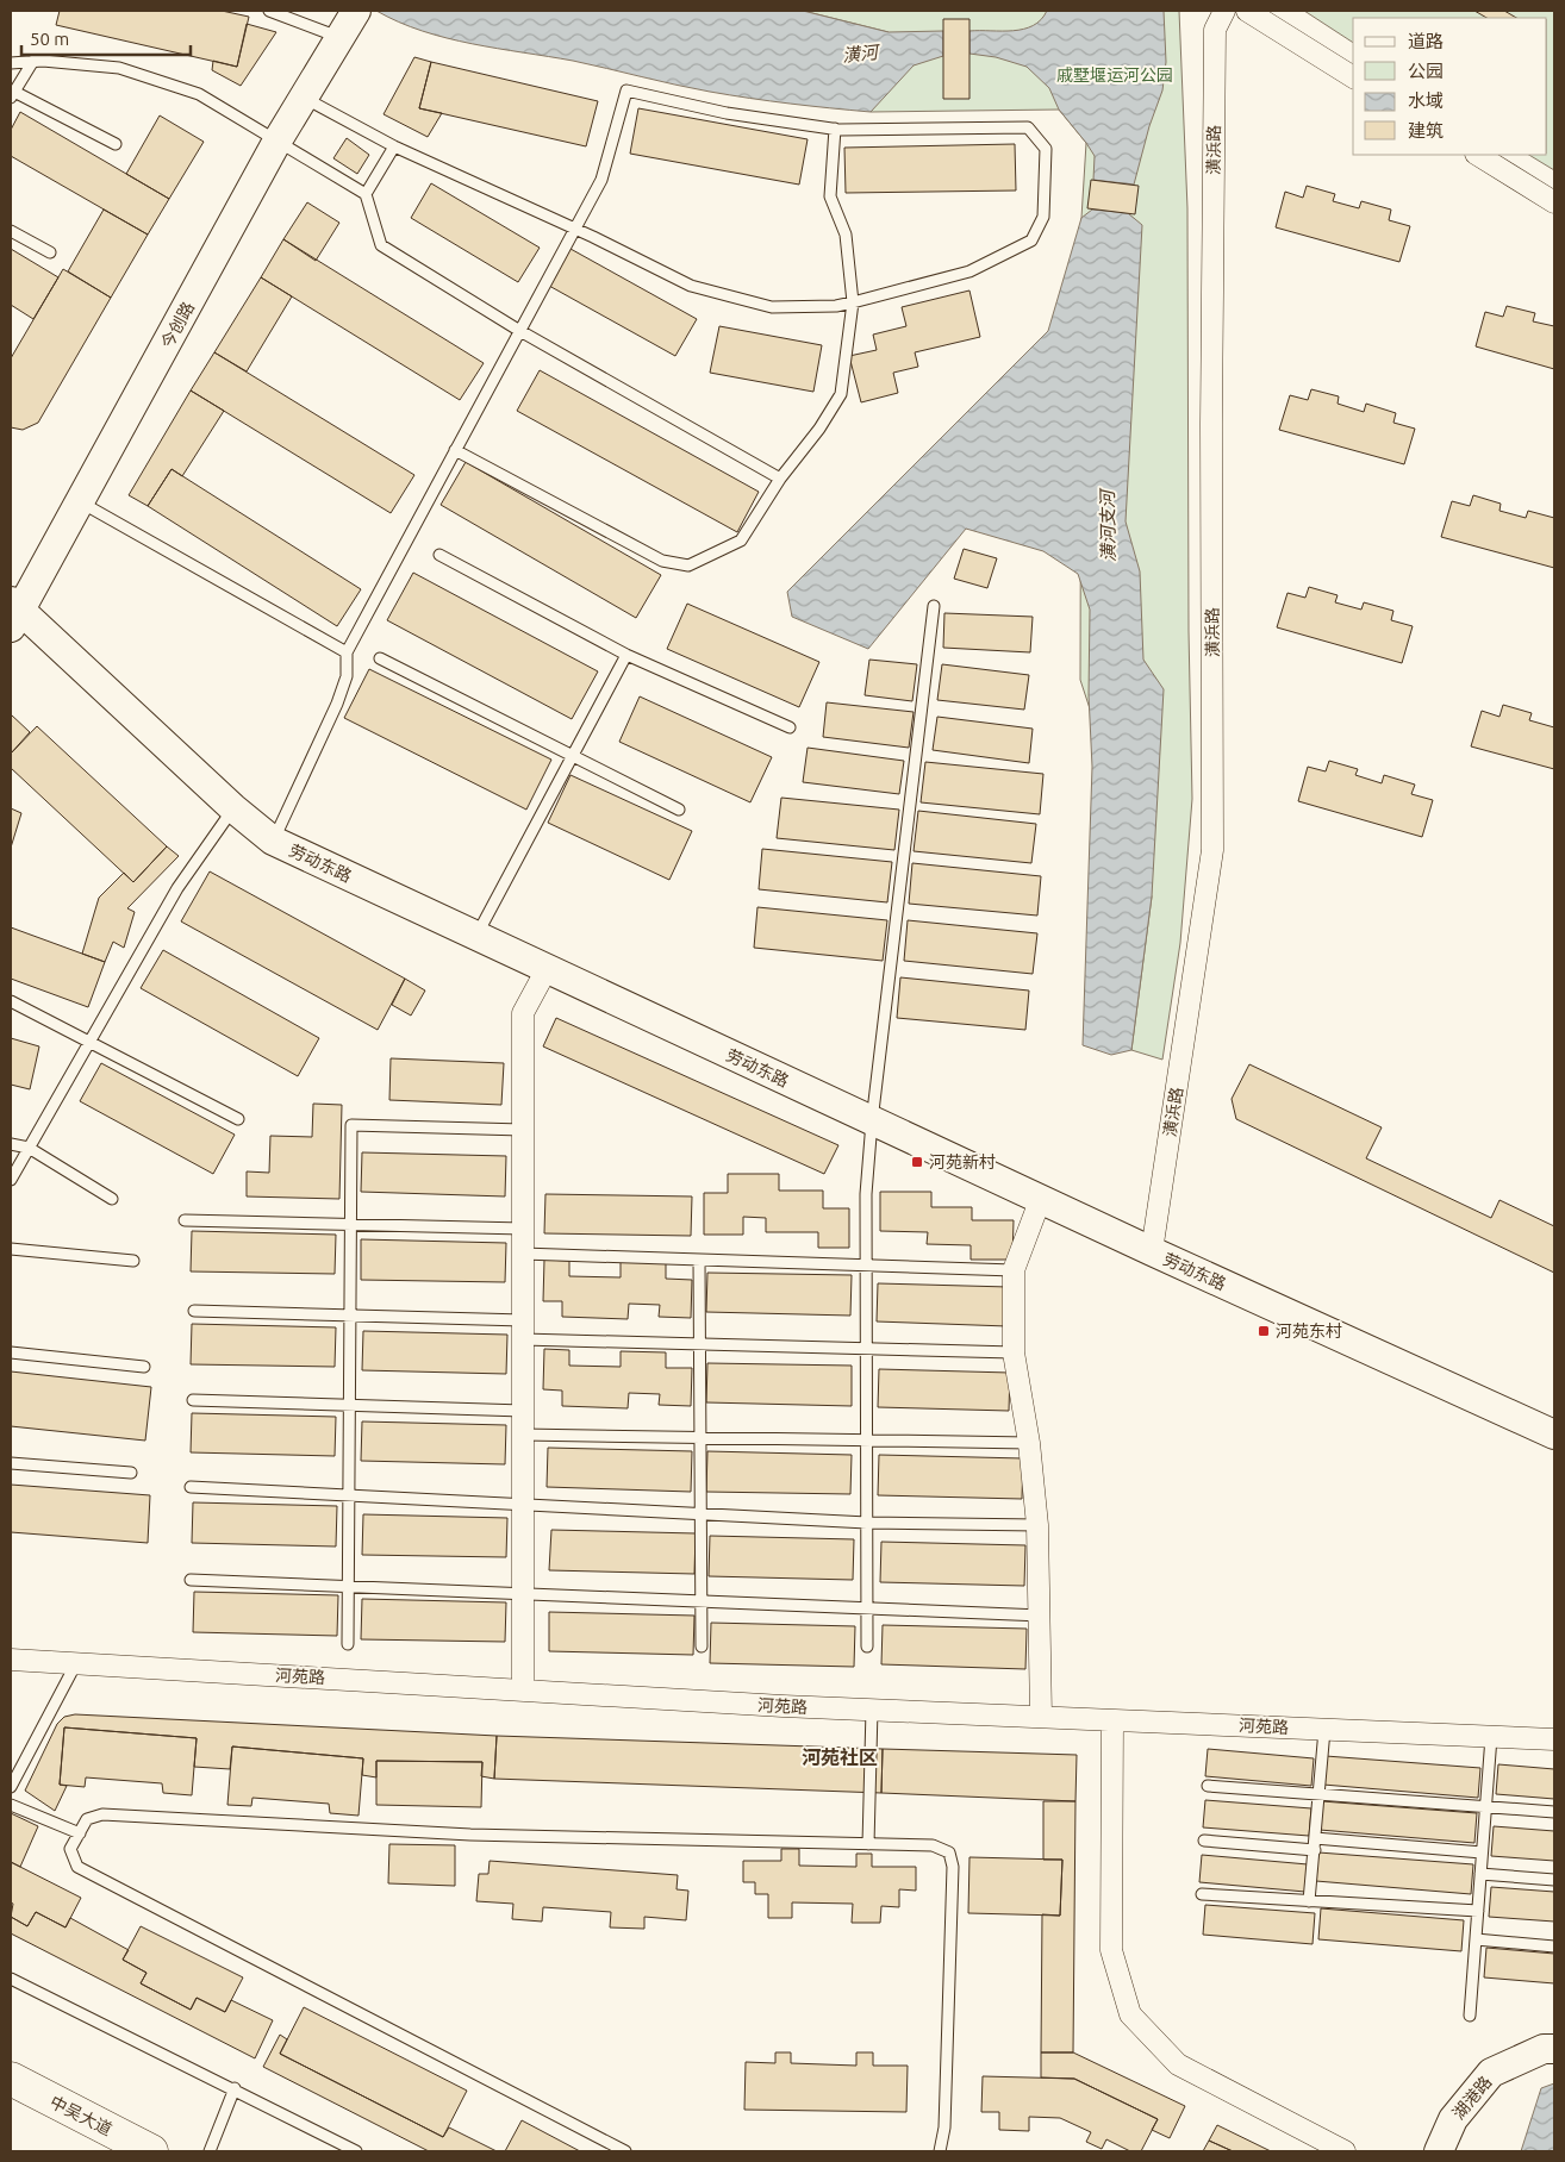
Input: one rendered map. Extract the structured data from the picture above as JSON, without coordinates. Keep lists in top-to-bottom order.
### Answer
{
  "streets": {
    "main road": ["中吴大道"],
    "street": [
      "潢浜路",
      "今创路",
      "劳动东路",
      "河苑路",
      "湖港路"
    ]
  },
  "crossings": [
    ["潢浜路", "劳动东路"],
    ["今创路", "劳动东路"]
  ],
  "districts": ["河苑社区"],
  "water": ["潢河", "潢河支河"],
  "parks": ["戚墅堰运河公园"],
  "places": {
    "transit": ["河苑新村", "河苑东村"]
  },
  "legend": [
    "道路",
    "公园",
    "水域",
    "建筑"
  ],
  "scale_bar": "50 m"
}
